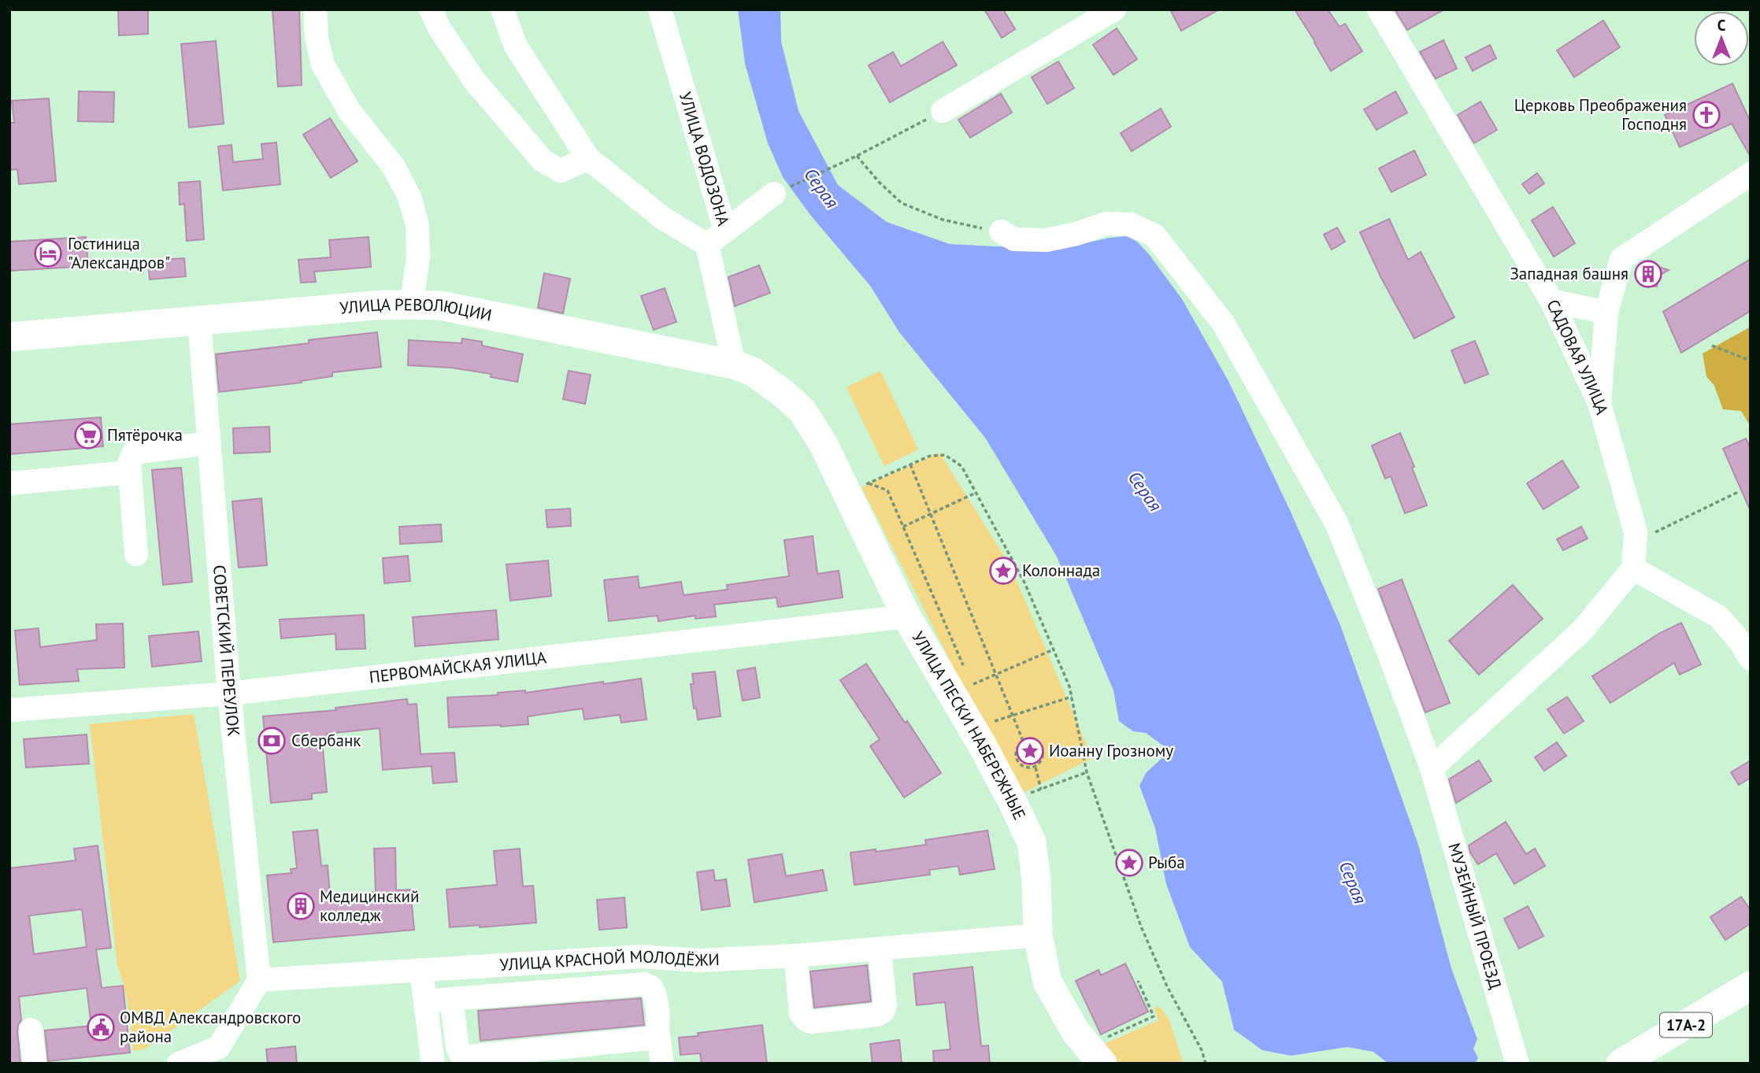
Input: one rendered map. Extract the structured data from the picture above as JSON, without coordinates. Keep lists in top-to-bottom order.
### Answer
{
  "streets": {
    "main road": ["УЛИЦА РЕВОЛЮЦИИ", "УЛИЦА ПЕСКИ НАБЕРЕЖНЫЕ", "17А-2"],
    "street": [
      "УЛИЦА ВОДОЗОНА",
      "САДОВАЯ УЛИЦА",
      "СОВЕТСКИЙ ПЕРЕУЛОК",
      "ПЕРВОМАЙСКАЯ УЛИЦА",
      "МУЗЕЙНЫЙ ПРОЕЗД",
      "УЛИЦА КРАСНОЙ МОЛОДЁЖИ"
    ]
  },
  "crossings": [
    ["УЛИЦА ВОДОЗОНА", "УЛИЦА РЕВОЛЮЦИИ"],
    ["УЛИЦА РЕВОЛЮЦИИ", "СОВЕТСКИЙ ПЕРЕУЛОК"],
    ["УЛИЦА РЕВОЛЮЦИИ", "УЛИЦА ПЕСКИ НАБЕРЕЖНЫЕ"],
    ["СОВЕТСКИЙ ПЕРЕУЛОК", "ПЕРВОМАЙСКАЯ УЛИЦА"],
    ["СОВЕТСКИЙ ПЕРЕУЛОК", "УЛИЦА КРАСНОЙ МОЛОДЁЖИ"],
    ["ПЕРВОМАЙСКАЯ УЛИЦА", "УЛИЦА ПЕСКИ НАБЕРЕЖНЫЕ"],
    ["УЛИЦА ПЕСКИ НАБЕРЕЖНЫЕ", "УЛИЦА КРАСНОЙ МОЛОДЁЖИ"]
  ],
  "water": ["Серая"],
  "places": {
    "church": ["Церковь Преображения Господня"],
    "hotel": ["Гостиница \"Александров\""],
    "building": ["Западная башня", "Медицинский колледж"],
    "supermarket": ["Пятёрочка"],
    "place": ["Колоннада", "Иоанну Грозному", "Рыба"],
    "bank": ["Сбербанк"],
    "public building": ["ОМВД Александровского района"]
  },
  "north": "top"
}
